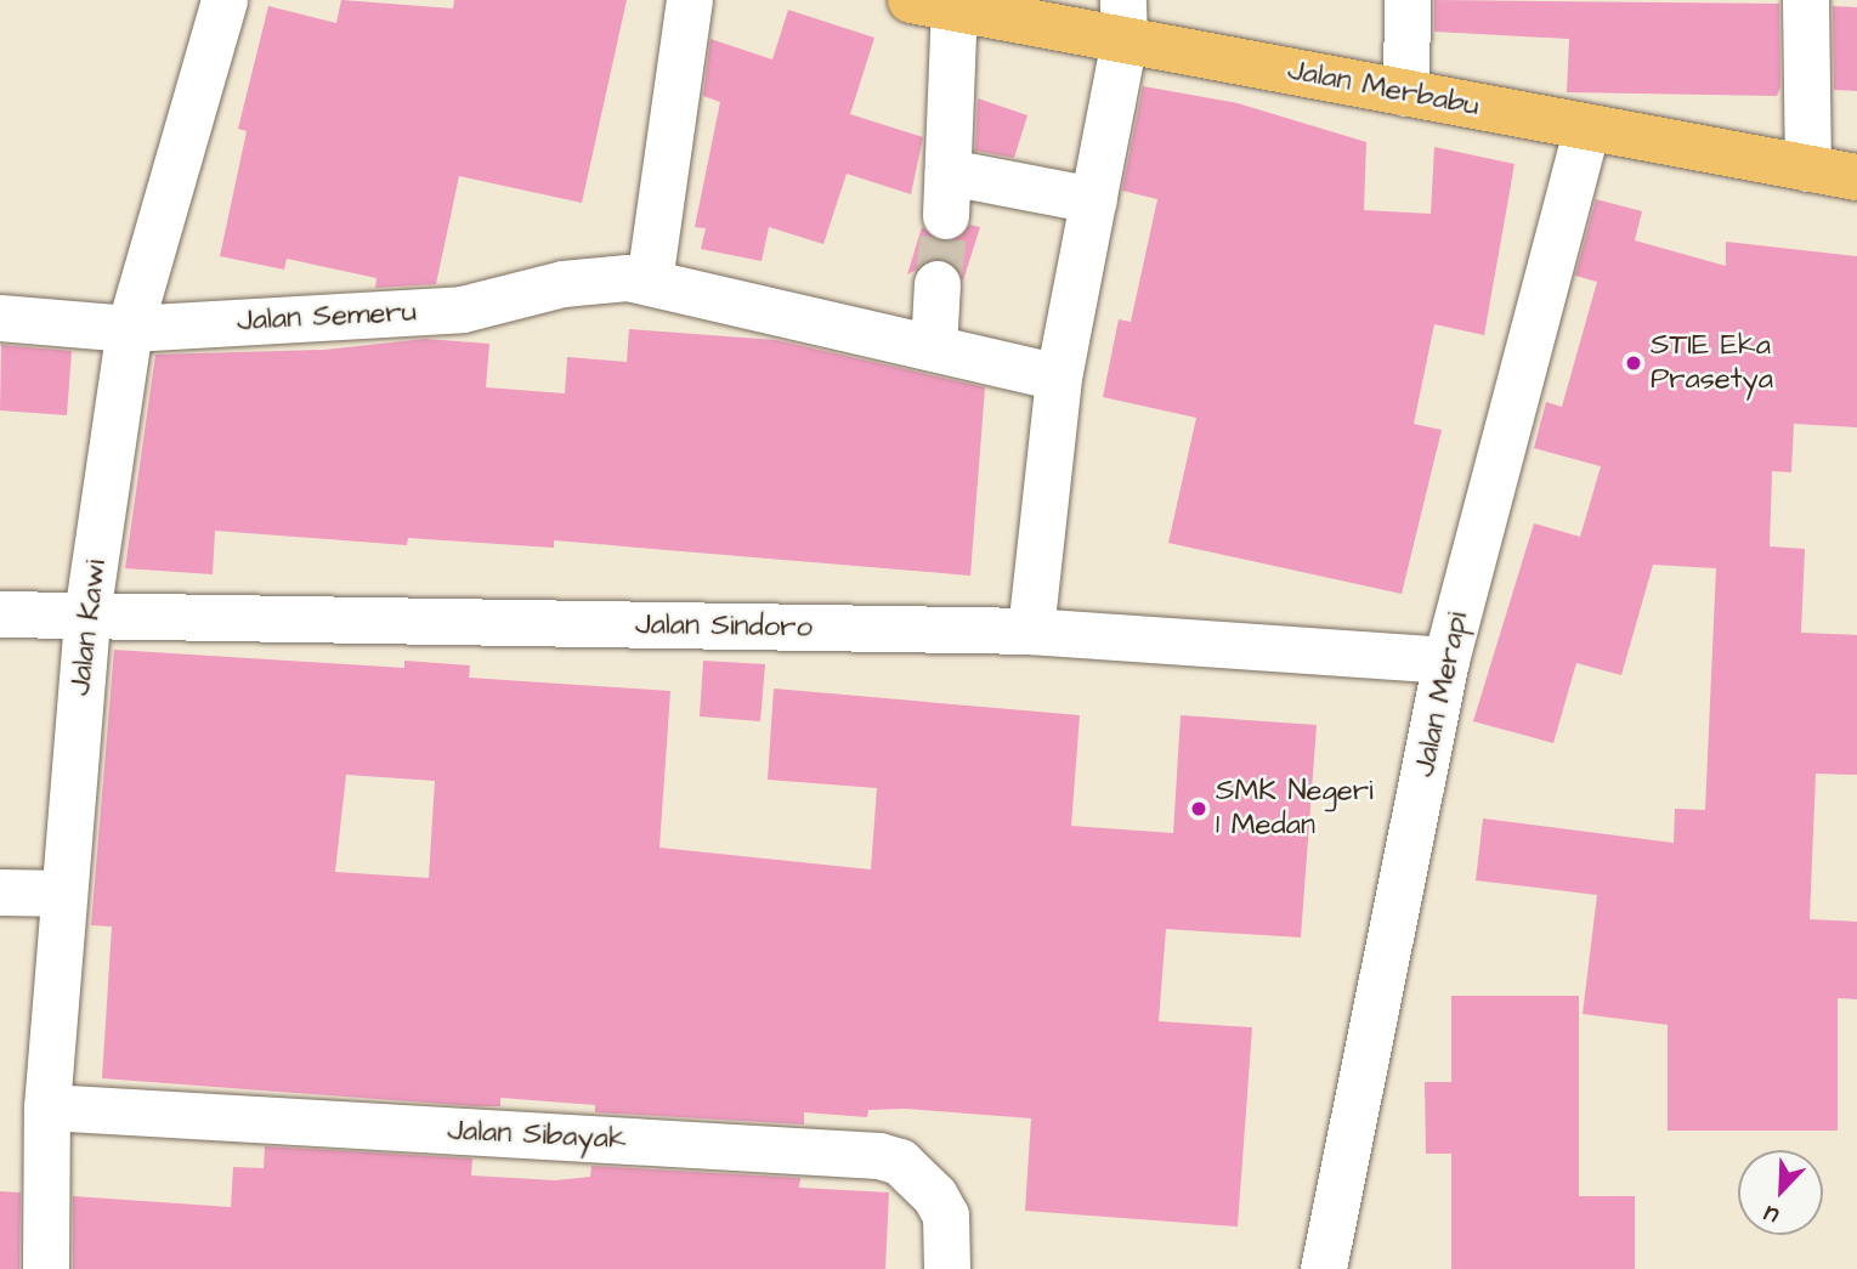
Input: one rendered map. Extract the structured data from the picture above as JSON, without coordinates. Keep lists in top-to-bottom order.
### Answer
{
  "streets": {
    "main road": ["Jalan Merbabu"],
    "street": [
      "Jalan Semeru",
      "Jalan Sindoro",
      "Jalan Kawi",
      "Jalan Merapi",
      "Jalan Sibayak"
    ]
  },
  "crossings": [
    ["Jalan Merbabu", "Jalan Merapi"],
    ["Jalan Semeru", "Jalan Kawi"],
    ["Jalan Sindoro", "Jalan Kawi"],
    ["Jalan Sindoro", "Jalan Merapi"],
    ["Jalan Kawi", "Jalan Sibayak"]
  ],
  "places": ["STIE Eka Prasetya", "SMK Negeri 1 Medan"],
  "north": "bottom left"
}
